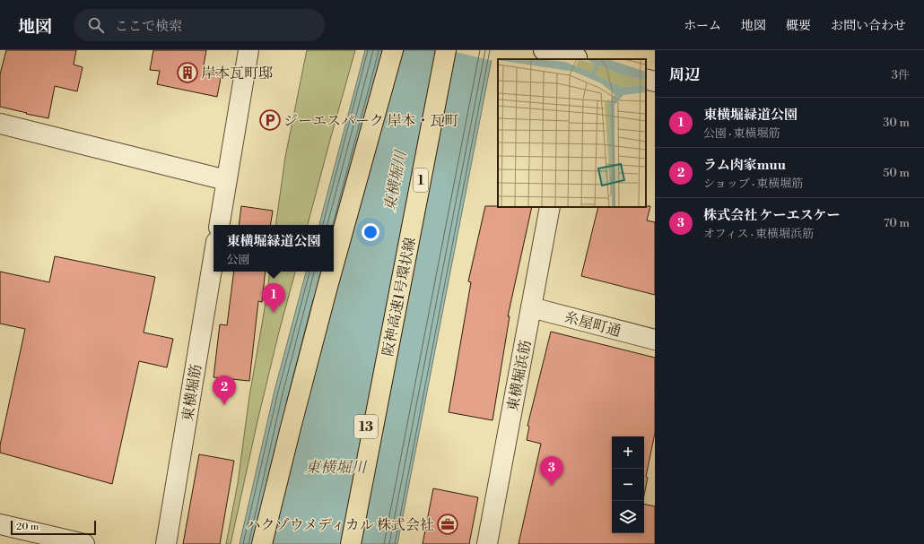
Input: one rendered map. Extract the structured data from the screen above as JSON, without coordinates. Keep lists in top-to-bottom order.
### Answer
{
  "streets": {
    "highway": ["1", "阪神高速1号環状線", "13"],
    "street": ["糸屋町通", "東横堀浜筋", "東横堀筋"]
  },
  "crossings": [
    ["阪神高速1号環状線", "13"],
    ["糸屋町通", "東横堀浜筋"]
  ],
  "water": ["東横堀川"],
  "places": {
    "building": ["岸本瓦町邸"],
    "parking": ["ジーエスパーク 岸本・瓦町"],
    "office": ["ハクゾウメディカル 株式会社"]
  },
  "scale_bar": "20 m",
  "page": {
    "header": "地図",
    "search": "ここで検索",
    "nav": [
      "ホーム",
      "地図",
      "概要",
      "お問い合わせ"
    ],
    "heading": ["周辺", "3件"],
    "list": [
      {
        "mark": "1",
        "name": "東横堀緑道公園",
        "note": "公園 · 東横堀筋",
        "value": "30 m"
      },
      {
        "mark": "2",
        "name": "ラム肉家muu",
        "note": "ショップ · 東横堀筋",
        "value": "50 m"
      },
      {
        "mark": "3",
        "name": "株式会社 ケーエスケー",
        "note": "オフィス · 東横堀浜筋",
        "value": "70 m"
      }
    ],
    "popup": ["東横堀緑道公園", "公園"],
    "pins": ["1", "2", "3"],
    "map_buttons": ["+", "−"],
    "scale": "20 m"
  }
}
